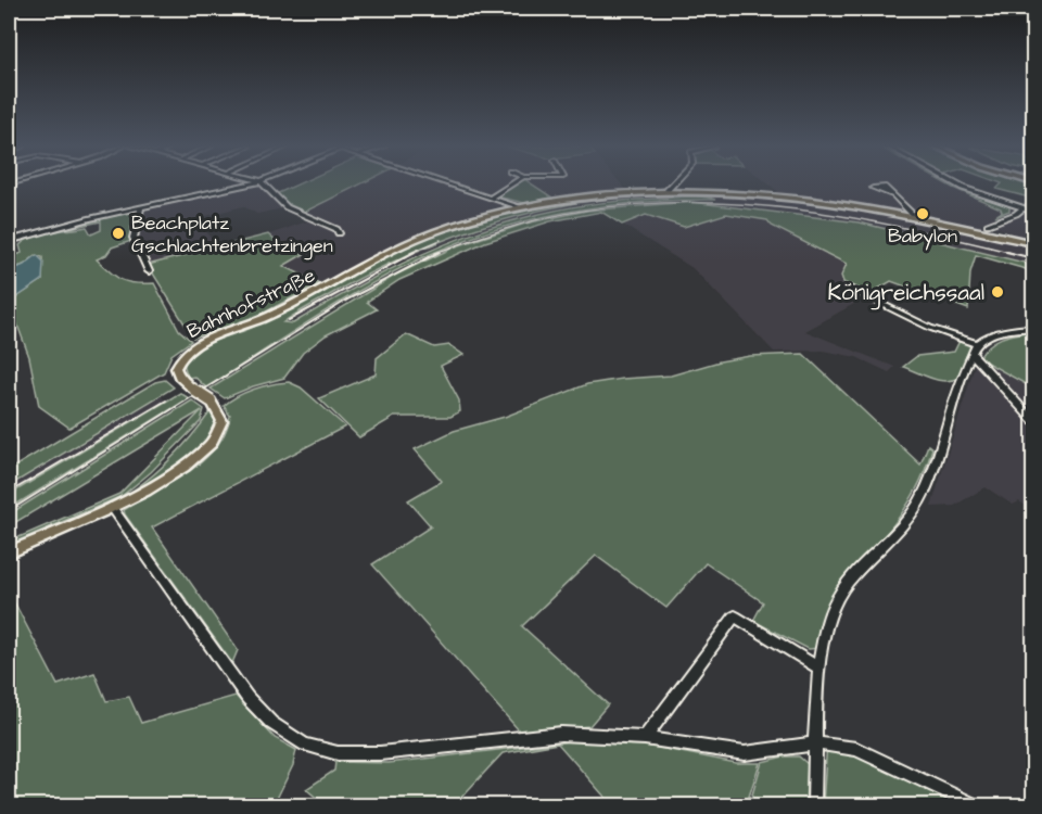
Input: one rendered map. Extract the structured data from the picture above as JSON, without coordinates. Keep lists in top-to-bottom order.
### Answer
{
  "streets": {
    "main road": ["Bahnhofstraße"]
  },
  "places": ["Babylon", "Beachplatz Gschlachtenbretzingen", "Königreichssaal"]
}
